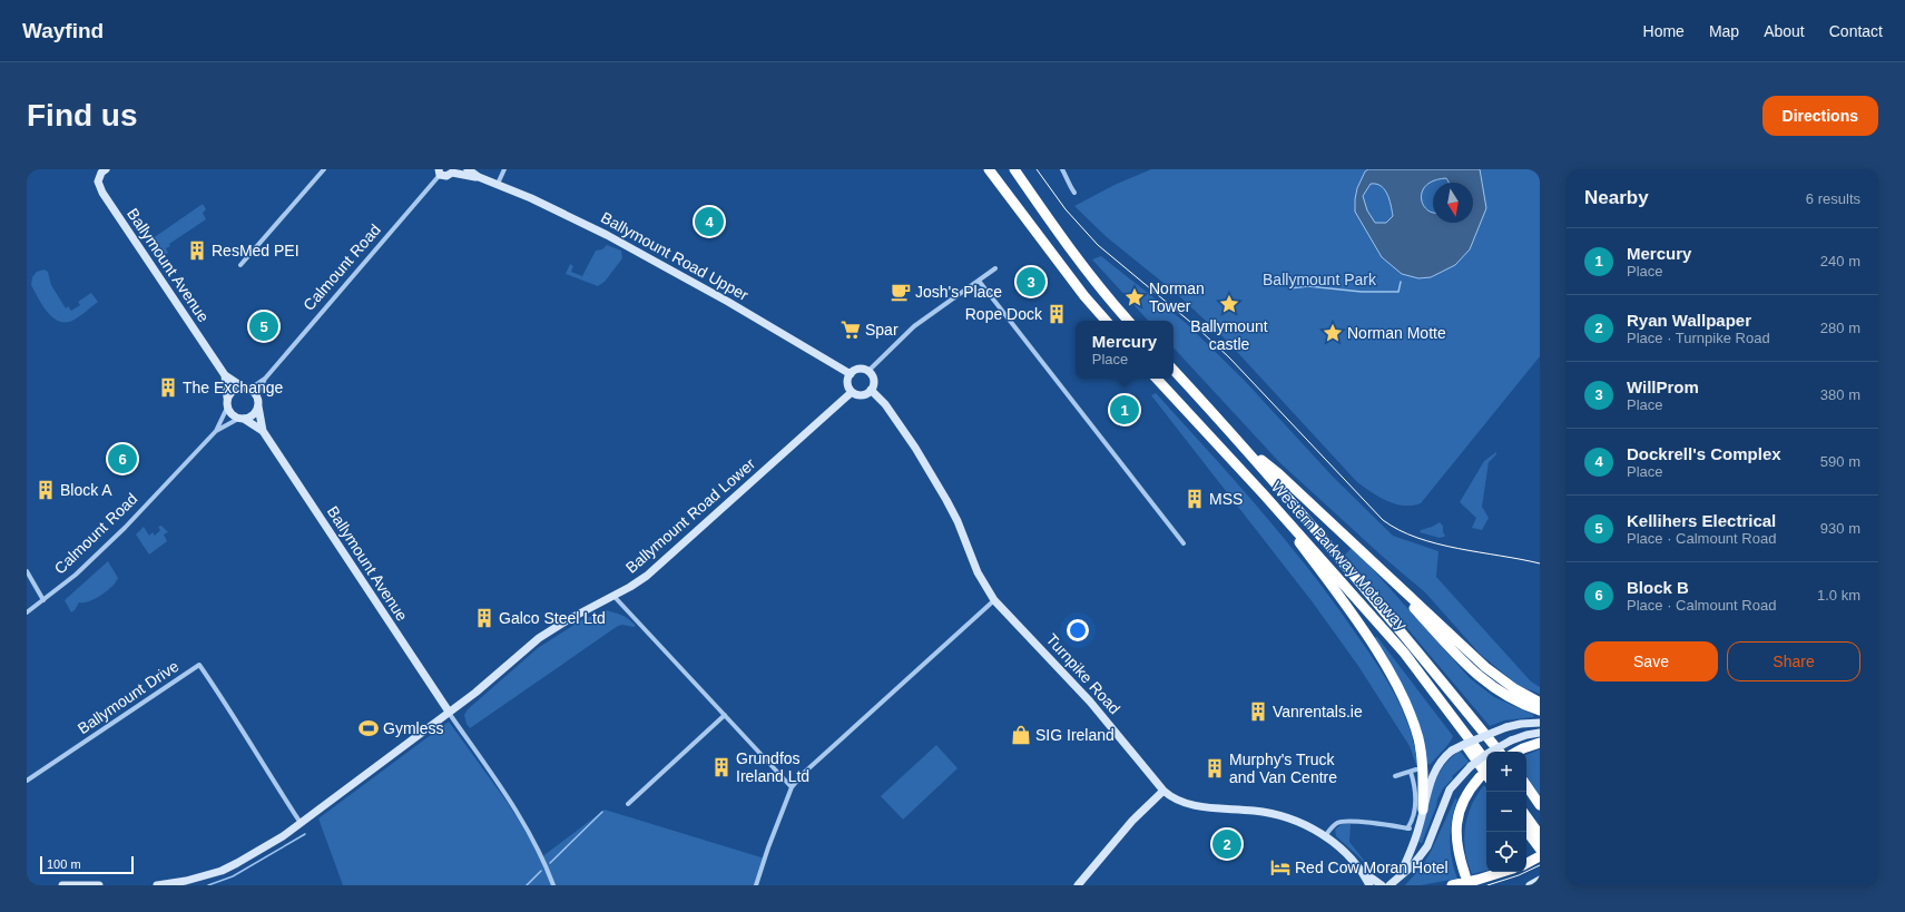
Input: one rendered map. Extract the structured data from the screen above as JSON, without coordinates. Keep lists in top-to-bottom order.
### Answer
{
  "streets": {
    "highway": ["Western Parkway Motorway"],
    "street": [
      "Ballymount Road Upper",
      "Ballymount Avenue",
      "Calmount Road",
      "Ballymount Road Lower",
      "Turnpike Road",
      "Ballymount Drive"
    ]
  },
  "crossings": [
    ["Ballymount Road Upper", "Calmount Road"],
    ["Ballymount Road Upper", "Ballymount Road Lower"],
    ["Ballymount Road Upper", "Turnpike Road"],
    ["Ballymount Avenue", "Calmount Road"],
    ["Ballymount Avenue", "Ballymount Road Lower"],
    ["Ballymount Road Lower", "Turnpike Road"],
    ["Ballymount Road Lower", "Ballymount Drive"]
  ],
  "parks": ["Ballymount Park"],
  "places": {
    "building": [
      "ResMed PEI",
      "Rope Dock",
      "The Exchange",
      "Block A",
      "MSS",
      "Galco Steel Ltd",
      "Vanrentals.ie",
      "Grundfos Ireland Ltd",
      "Murphy's Truck and Van Centre"
    ],
    "cafe": ["Josh's Place"],
    "place": ["Norman Tower", "Ballymount castle", "Norman Motte"],
    "supermarket": ["Spar"],
    "sports": ["Gymless"],
    "shop": ["SIG Ireland"],
    "hotel": ["Red Cow Moran Hotel"]
  },
  "scale_bar": "100 m",
  "north": "bottom",
  "page": {
    "header": "Wayfind",
    "nav": [
      "Home",
      "Map",
      "About",
      "Contact"
    ],
    "buttons": [
      "Directions",
      ["Save", "Share"]
    ],
    "title": "Find us",
    "heading": ["Nearby", "6 results"],
    "pins": [
      "4",
      "3",
      "5",
      "1",
      "6",
      "2"
    ],
    "list": [
      {
        "mark": "1",
        "name": "Mercury",
        "note": "Place",
        "value": "240 m"
      },
      {
        "mark": "2",
        "name": "Ryan Wallpaper",
        "note": "Place · Turnpike Road",
        "value": "280 m"
      },
      {
        "mark": "3",
        "name": "WillProm",
        "note": "Place",
        "value": "380 m"
      },
      {
        "mark": "4",
        "name": "Dockrell's Complex",
        "note": "Place",
        "value": "590 m"
      },
      {
        "mark": "5",
        "name": "Kellihers Electrical",
        "note": "Place · Calmount Road",
        "value": "930 m"
      },
      {
        "mark": "6",
        "name": "Block B",
        "note": "Place · Calmount Road",
        "value": "1.0 km"
      }
    ],
    "popup": ["Mercury", "Place"],
    "map_buttons": ["+", "−"],
    "scale": "100 m"
  }
}
